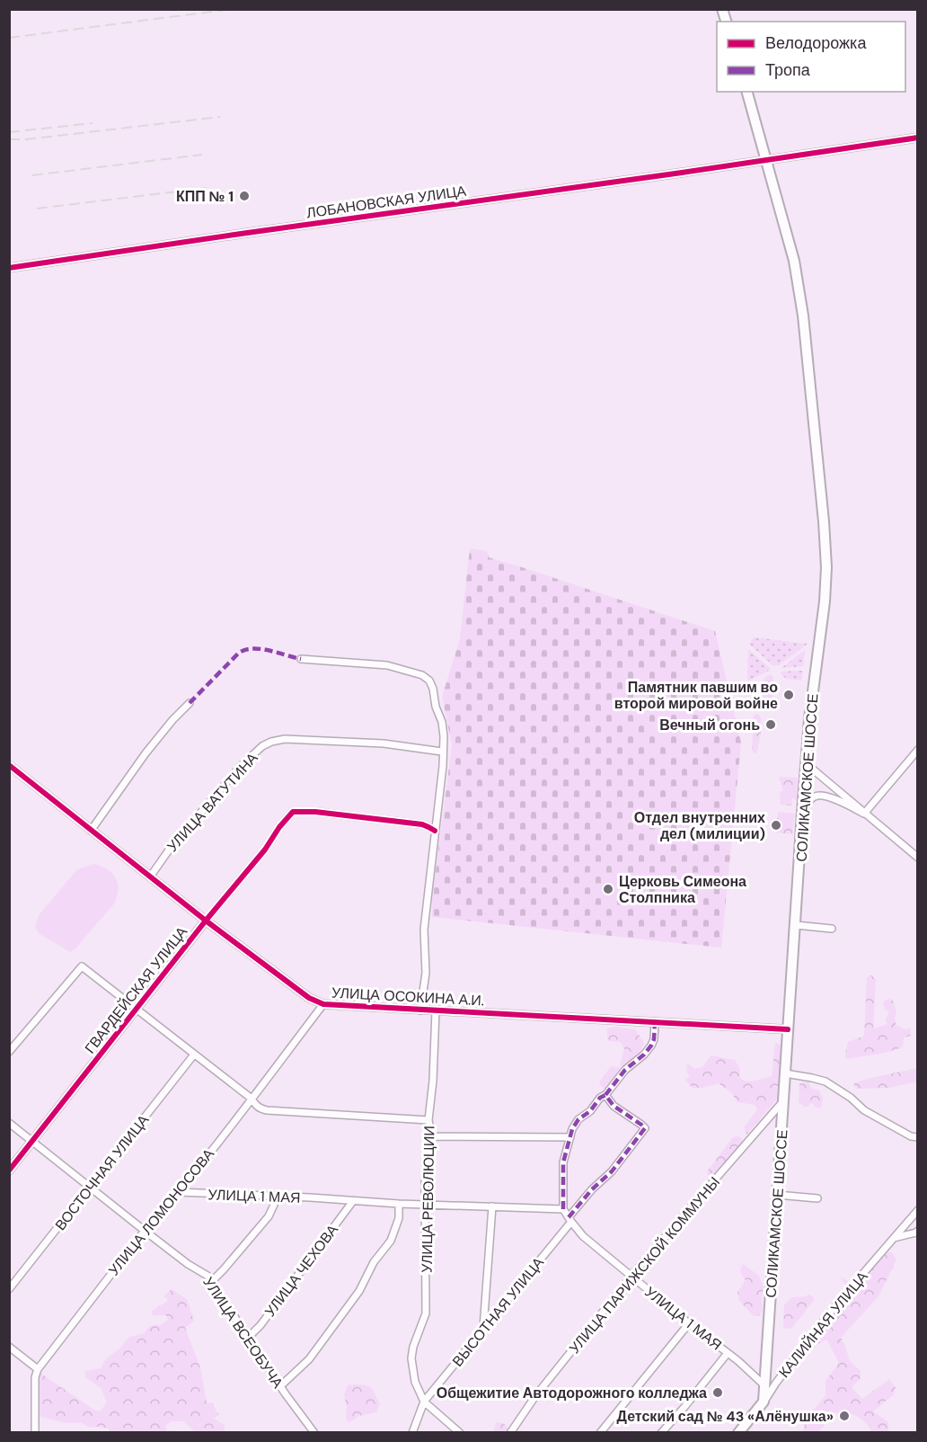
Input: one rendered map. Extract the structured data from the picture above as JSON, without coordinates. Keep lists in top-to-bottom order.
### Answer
{
  "streets": {
    "highway": ["СОЛИКАМСКОЕ ШОССЕ", "КАЛИЙНАЯ УЛИЦА"],
    "street": [
      "ЛОБАНОВСКАЯ УЛИЦА",
      "УЛИЦА ВАТУТИНА",
      "ГВАРДЕЙСКАЯ УЛИЦА",
      "УЛИЦА ОСОКИНА А.И.",
      "ВОСТОЧНАЯ УЛИЦА",
      "УЛИЦА 1 МАЯ",
      "УЛИЦА РЕВОЛЮЦИИ",
      "УЛИЦА ЛОМОНОСОВА",
      "УЛИЦА ПАРИЖСКОЙ КОММУНЫ",
      "УЛИЦА ЧЕХОВА",
      "ВЫСОТНАЯ УЛИЦА",
      "УЛИЦА ВСЕОБУЧА"
    ]
  },
  "crossings": [
    ["ЛОБАНОВСКАЯ УЛИЦА", "СОЛИКАМСКОЕ ШОССЕ"],
    ["СОЛИКАМСКОЕ ШОССЕ", "УЛИЦА ОСОКИНА А.И."],
    ["СОЛИКАМСКОЕ ШОССЕ", "УЛИЦА 1 МАЯ"],
    ["СОЛИКАМСКОЕ ШОССЕ", "УЛИЦА ПАРИЖСКОЙ КОММУНЫ"],
    ["СОЛИКАМСКОЕ ШОССЕ", "КАЛИЙНАЯ УЛИЦА"],
    ["УЛИЦА ВАТУТИНА", "УЛИЦА ОСОКИНА А.И."],
    ["ГВАРДЕЙСКАЯ УЛИЦА", "УЛИЦА ОСОКИНА А.И."],
    ["ГВАРДЕЙСКАЯ УЛИЦА", "УЛИЦА ВСЕОБУЧА"],
    ["УЛИЦА ОСОКИНА А.И.", "УЛИЦА РЕВОЛЮЦИИ"],
    ["УЛИЦА ОСОКИНА А.И.", "УЛИЦА ЛОМОНОСОВА"],
    ["ВОСТОЧНАЯ УЛИЦА", "УЛИЦА ВСЕОБУЧА"],
    ["УЛИЦА 1 МАЯ", "УЛИЦА РЕВОЛЮЦИИ"],
    ["УЛИЦА 1 МАЯ", "УЛИЦА ЛОМОНОСОВА"],
    ["УЛИЦА 1 МАЯ", "УЛИЦА ПАРИЖСКОЙ КОММУНЫ"],
    ["УЛИЦА 1 МАЯ", "УЛИЦА ЧЕХОВА"],
    ["УЛИЦА 1 МАЯ", "ВЫСОТНАЯ УЛИЦА"],
    ["УЛИЦА РЕВОЛЮЦИИ", "ВЫСОТНАЯ УЛИЦА"],
    ["УЛИЦА ЛОМОНОСОВА", "УЛИЦА ВСЕОБУЧА"],
    ["УЛИЦА ЧЕХОВА", "УЛИЦА ВСЕОБУЧА"]
  ],
  "places": [
    "КПП № 1",
    "Памятник павшим во второй мировой войне",
    "Вечный огонь",
    "Отдел внутренних дел (милиции)",
    "Церковь Симеона Столпника",
    "Общежитие Автодорожного колледжа",
    "Детский сад № 43 «Алёнушка»"
  ],
  "legend": ["Велодорожка", "Тропа"]
}
